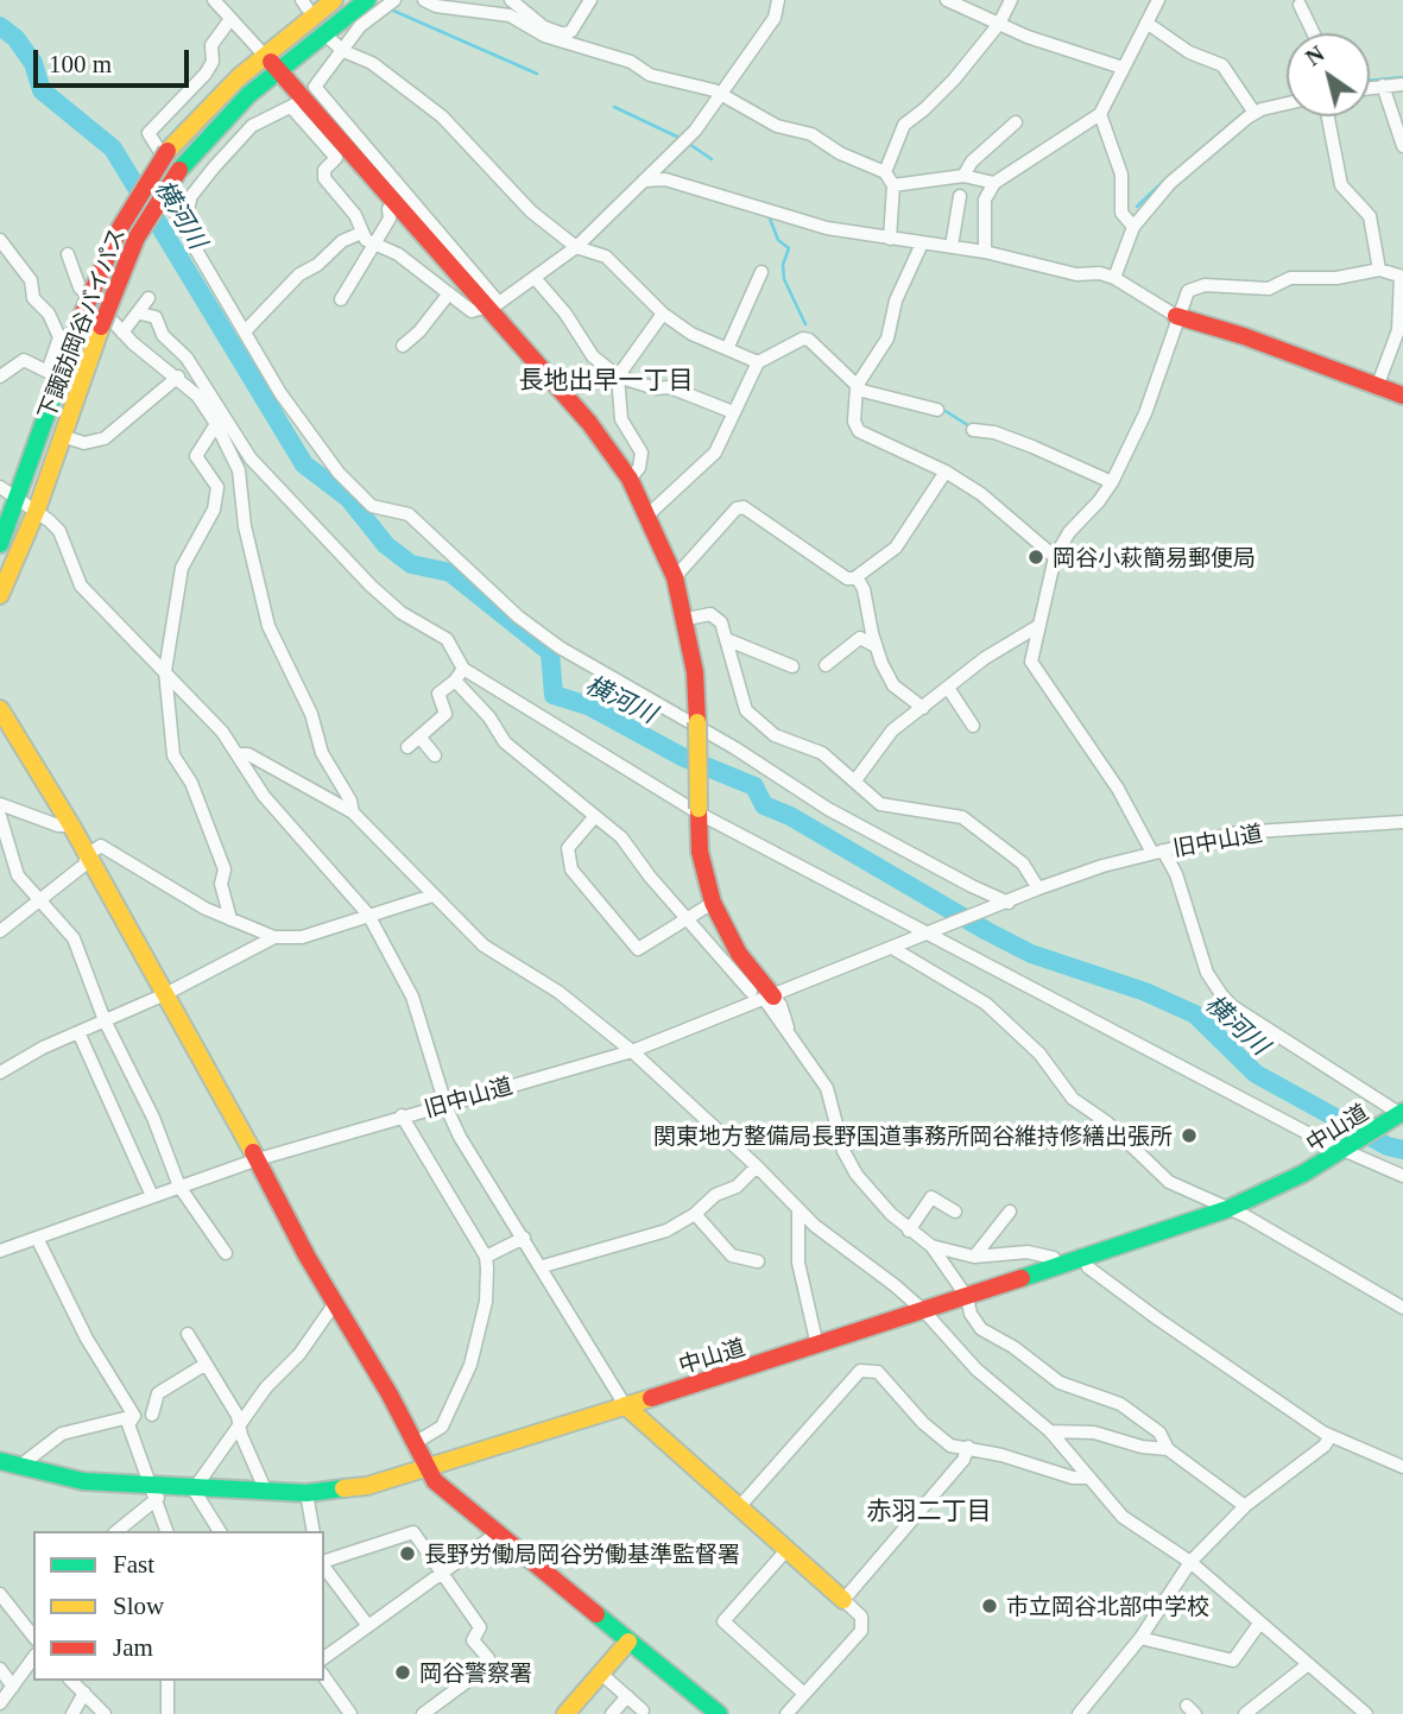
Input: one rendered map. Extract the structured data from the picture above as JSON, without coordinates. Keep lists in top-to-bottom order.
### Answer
{
  "streets": {
    "main road": ["下諏訪岡谷バイパス", "中山道"],
    "street": ["旧中山道"]
  },
  "districts": ["長地出早一丁目", "赤羽二丁目"],
  "water": ["横河川"],
  "places": [
    "岡谷小萩簡易郵便局",
    "関東地方整備局長野国道事務所岡谷維持修繕出張所",
    "長野労働局岡谷労働基準監督署",
    "市立岡谷北部中学校",
    "岡谷警察署"
  ],
  "legend": ["Fast", "Slow", "Jam"],
  "scale_bar": "100 m",
  "north": "top left"
}
